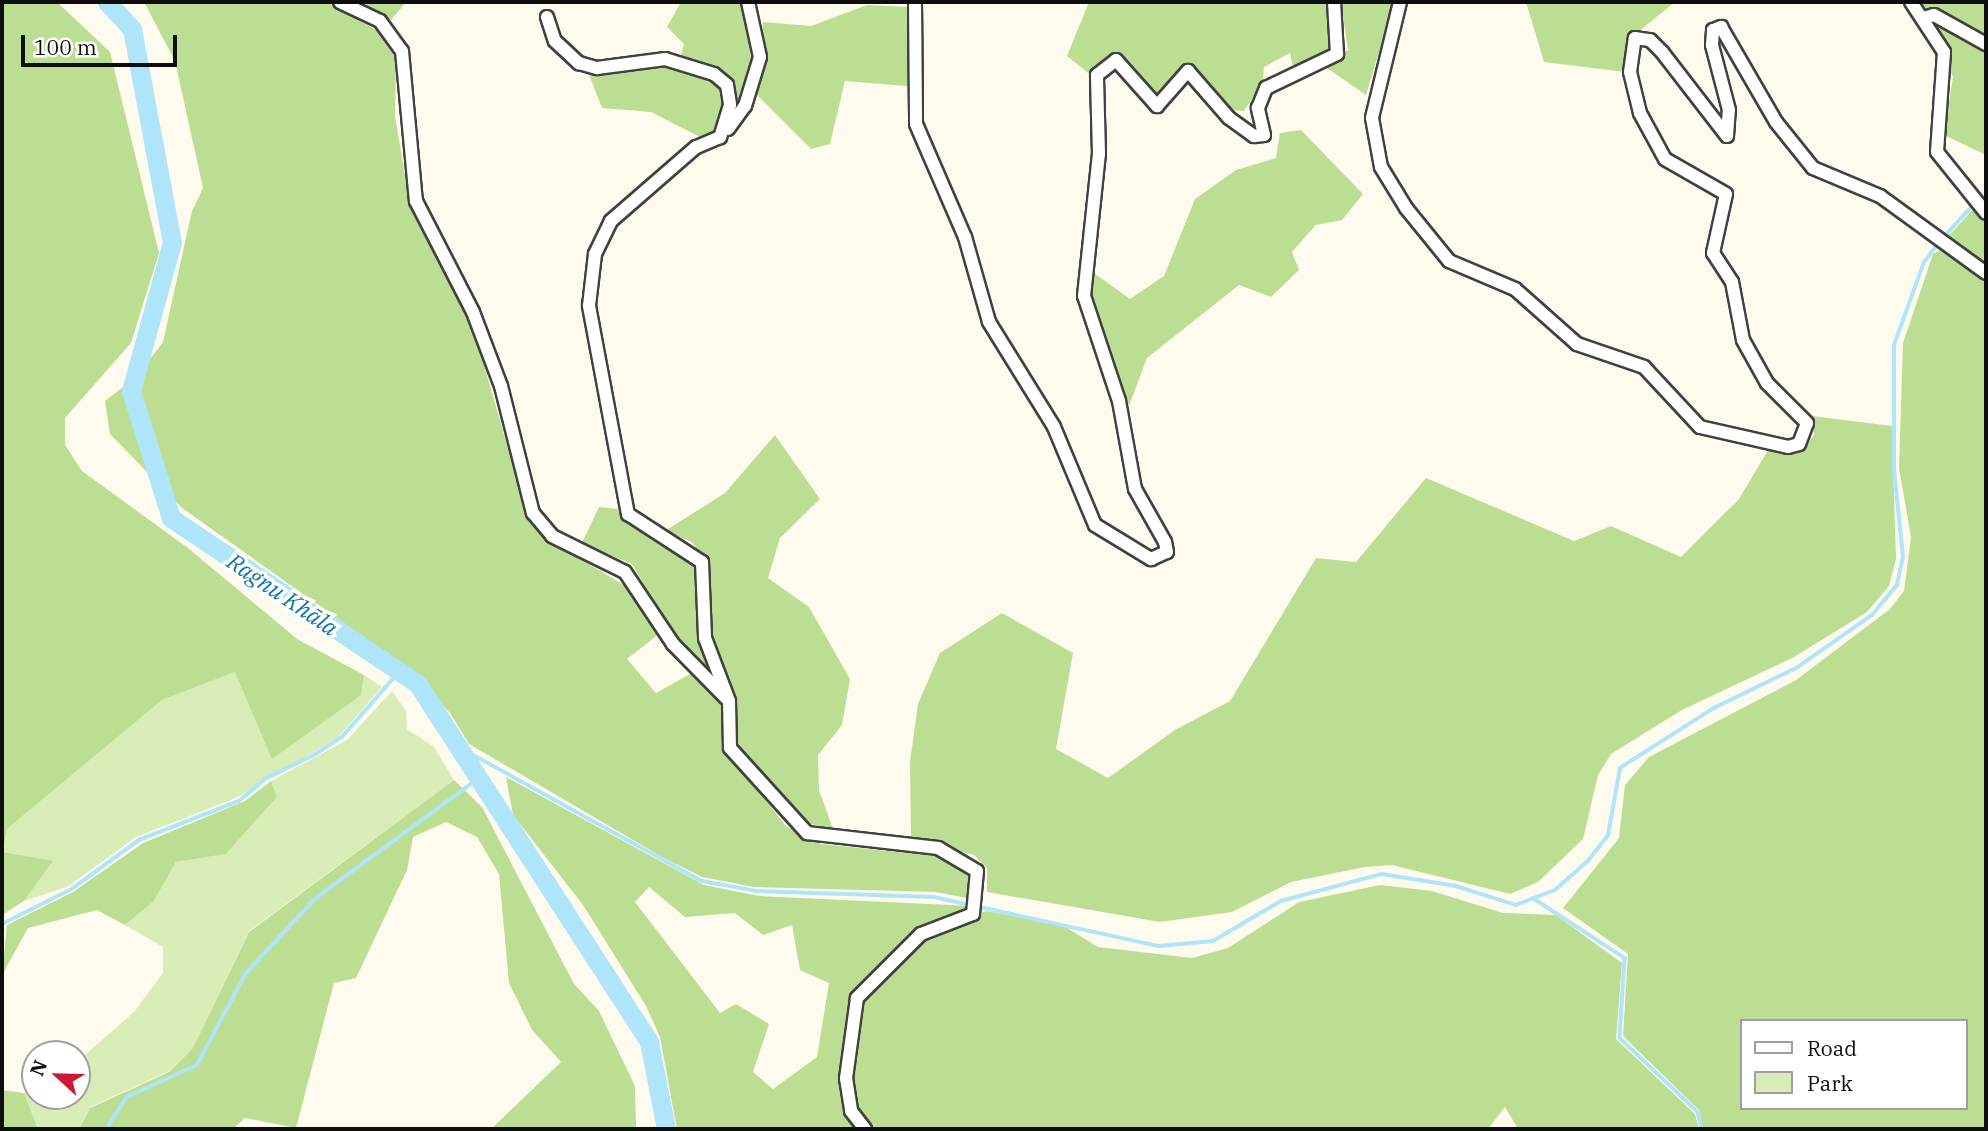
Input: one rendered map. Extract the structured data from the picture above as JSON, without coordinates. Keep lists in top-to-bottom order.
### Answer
{
  "water": ["Ragnu Khāla"],
  "legend": ["Road", "Park"],
  "scale_bar": "100 m",
  "north": "left"
}
